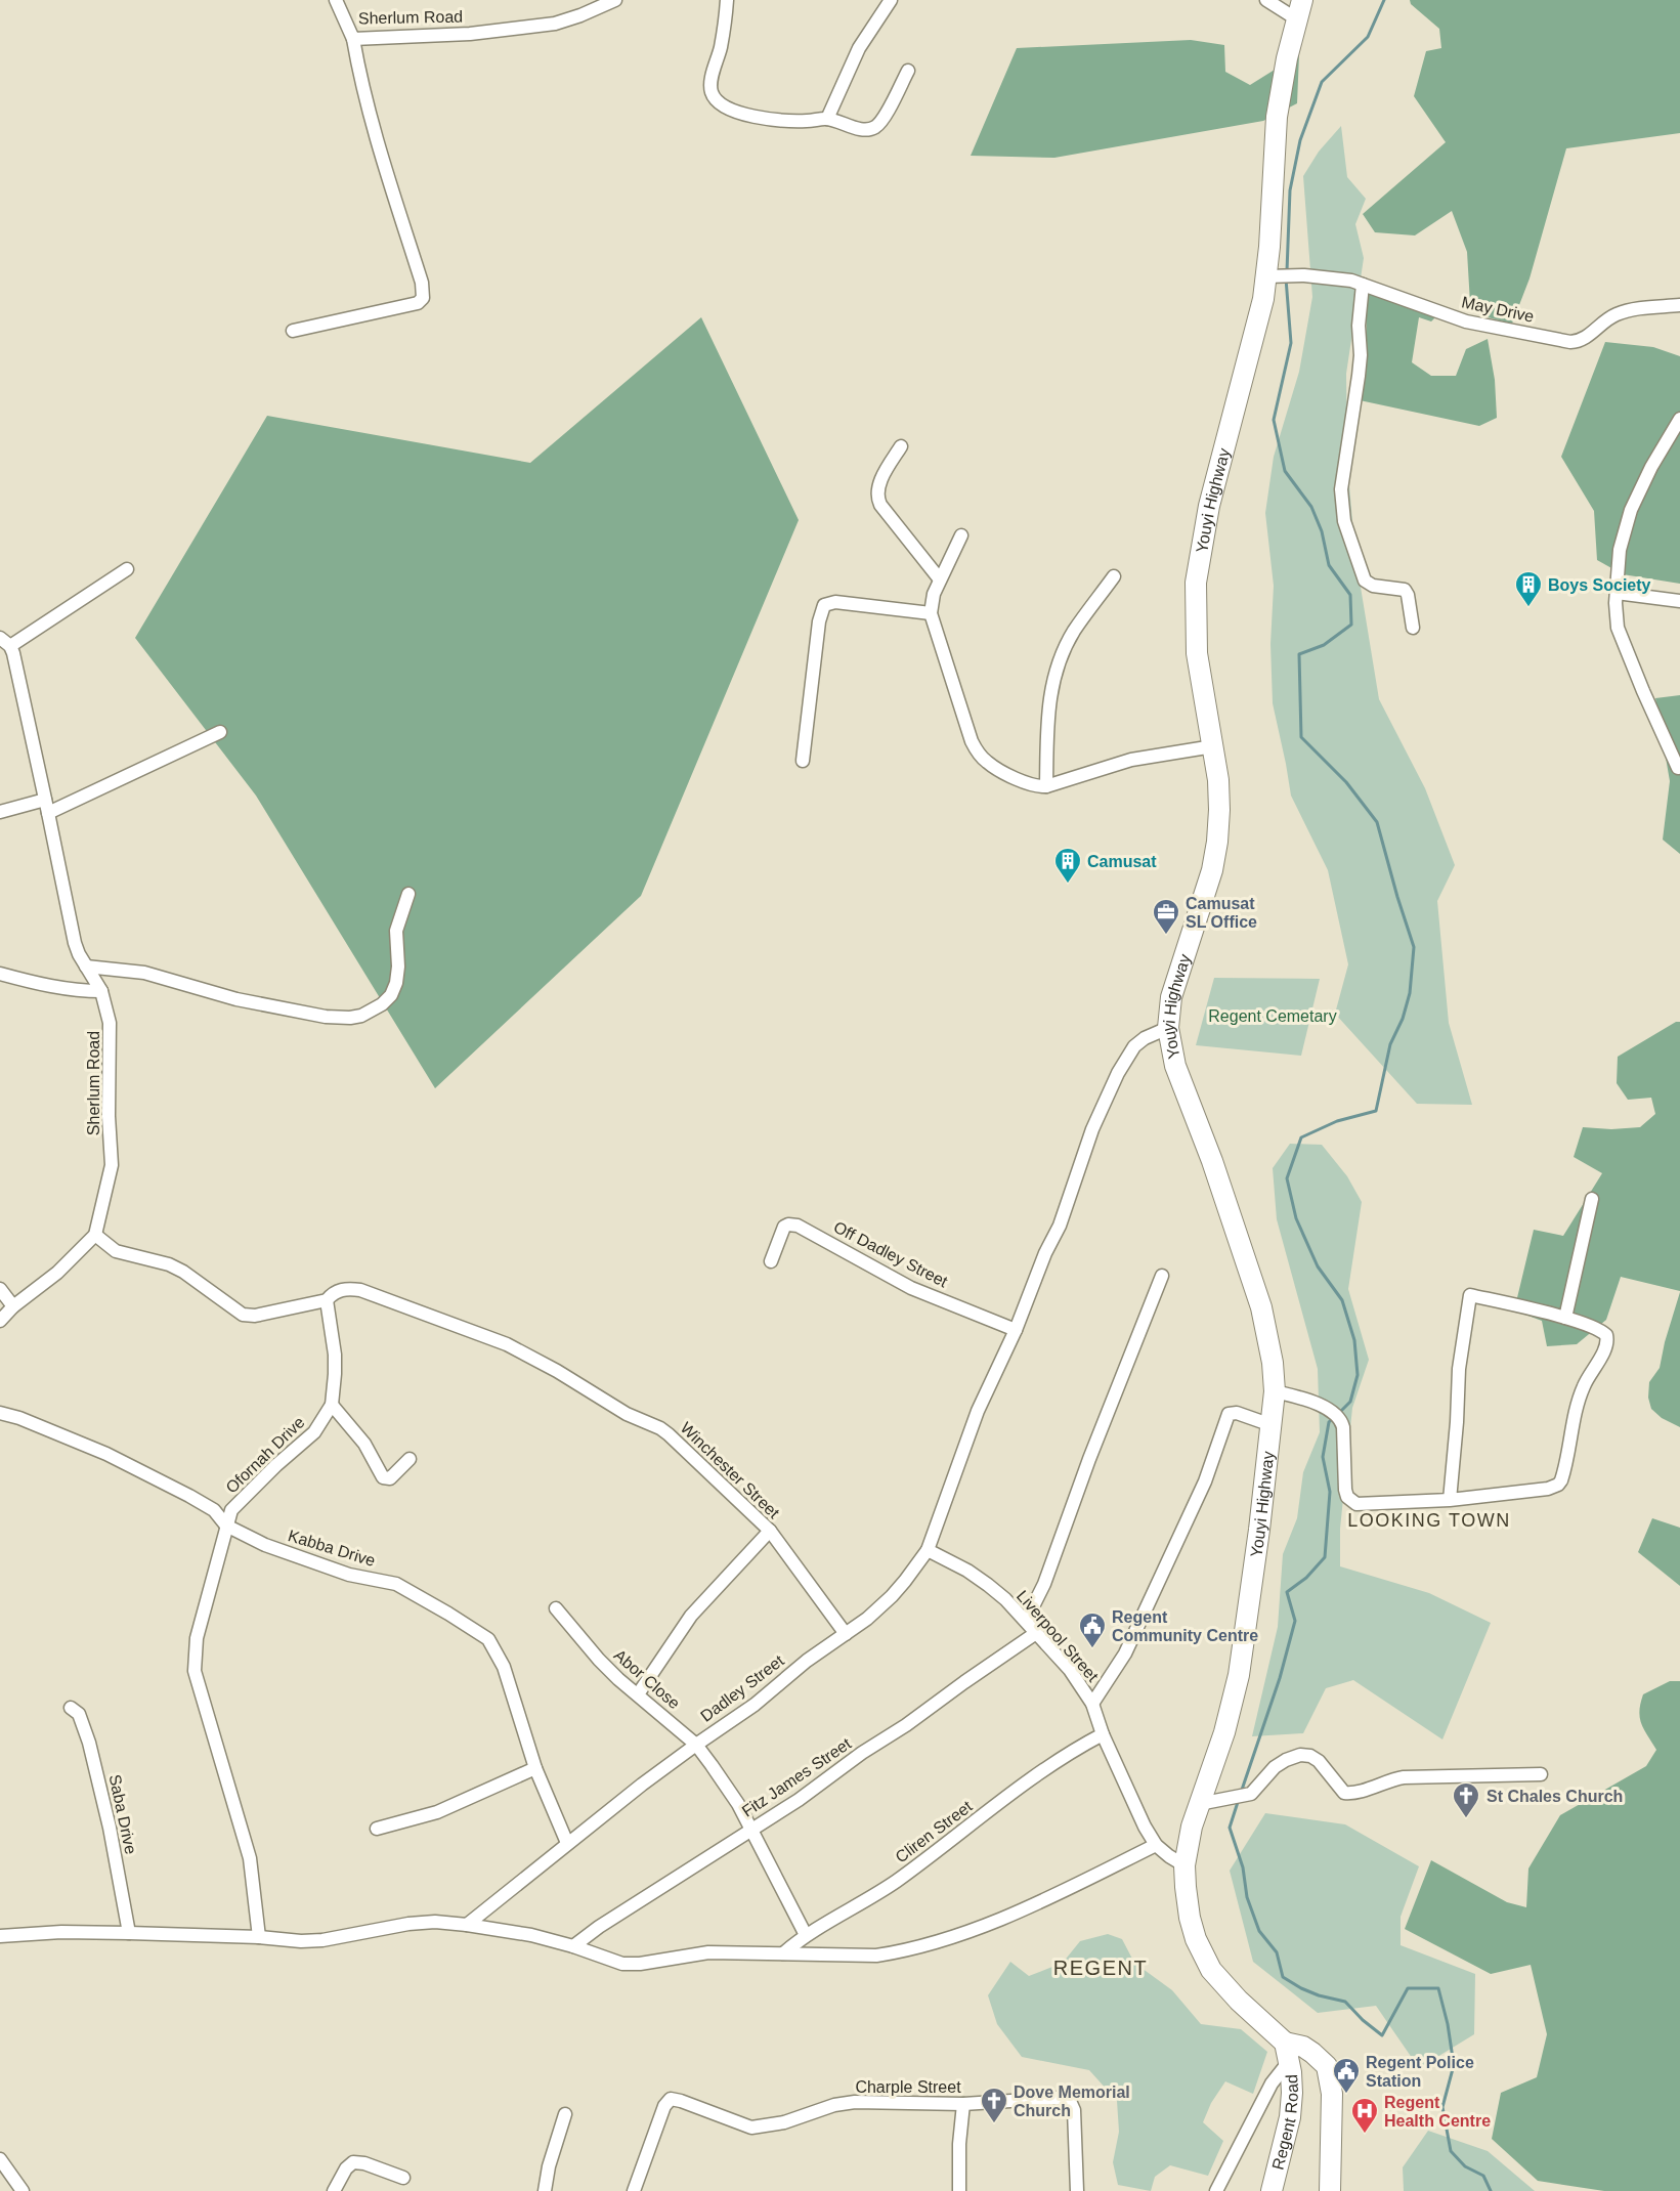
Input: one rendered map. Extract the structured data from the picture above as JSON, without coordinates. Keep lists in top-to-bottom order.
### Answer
{
  "streets": {
    "main road": ["Youyi Highway", "Regent Road"],
    "street": [
      "Sherlum Road",
      "May Drive",
      "Off Dadley Street",
      "Ofornah Drive",
      "Winchester Street",
      "Kabba Drive",
      "Liverpool Street",
      "Abor Close",
      "Dadley Street",
      "Fitz James Street",
      "Saba Drive",
      "Cliren Street",
      "Charple Street"
    ]
  },
  "crossings": [
    ["May Drive", "Youyi Highway"],
    ["Youyi Highway", "Liverpool Street"],
    ["Youyi Highway", "Dadley Street"],
    ["Youyi Highway", "Regent Road"],
    ["Off Dadley Street", "Dadley Street"],
    ["Ofornah Drive", "Winchester Street"],
    ["Ofornah Drive", "Kabba Drive"],
    ["Winchester Street", "Dadley Street"],
    ["Kabba Drive", "Dadley Street"],
    ["Liverpool Street", "Dadley Street"],
    ["Liverpool Street", "Fitz James Street"],
    ["Liverpool Street", "Cliren Street"],
    ["Abor Close", "Dadley Street"],
    ["Abor Close", "Fitz James Street"],
    ["Abor Close", "Cliren Street"]
  ],
  "districts": ["LOOKING TOWN", "REGENT"],
  "parks": ["Regent Cemetary"],
  "places": {
    "building": ["Boys Society", "Camusat"],
    "office": ["Camusat SL Office"],
    "public building": ["Regent Community Centre", "Regent Police Station"],
    "church": ["St Chales Church", "Dove Memorial Church"],
    "hospital": ["Regent Health Centre"]
  }
}
